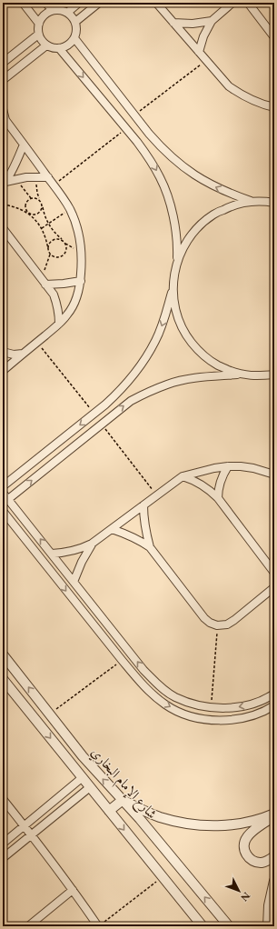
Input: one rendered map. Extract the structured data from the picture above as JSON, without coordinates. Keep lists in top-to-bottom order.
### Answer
{
  "streets": {
    "street": ["شارع الإمام البخاري"]
  },
  "north": "bottom right"
}
